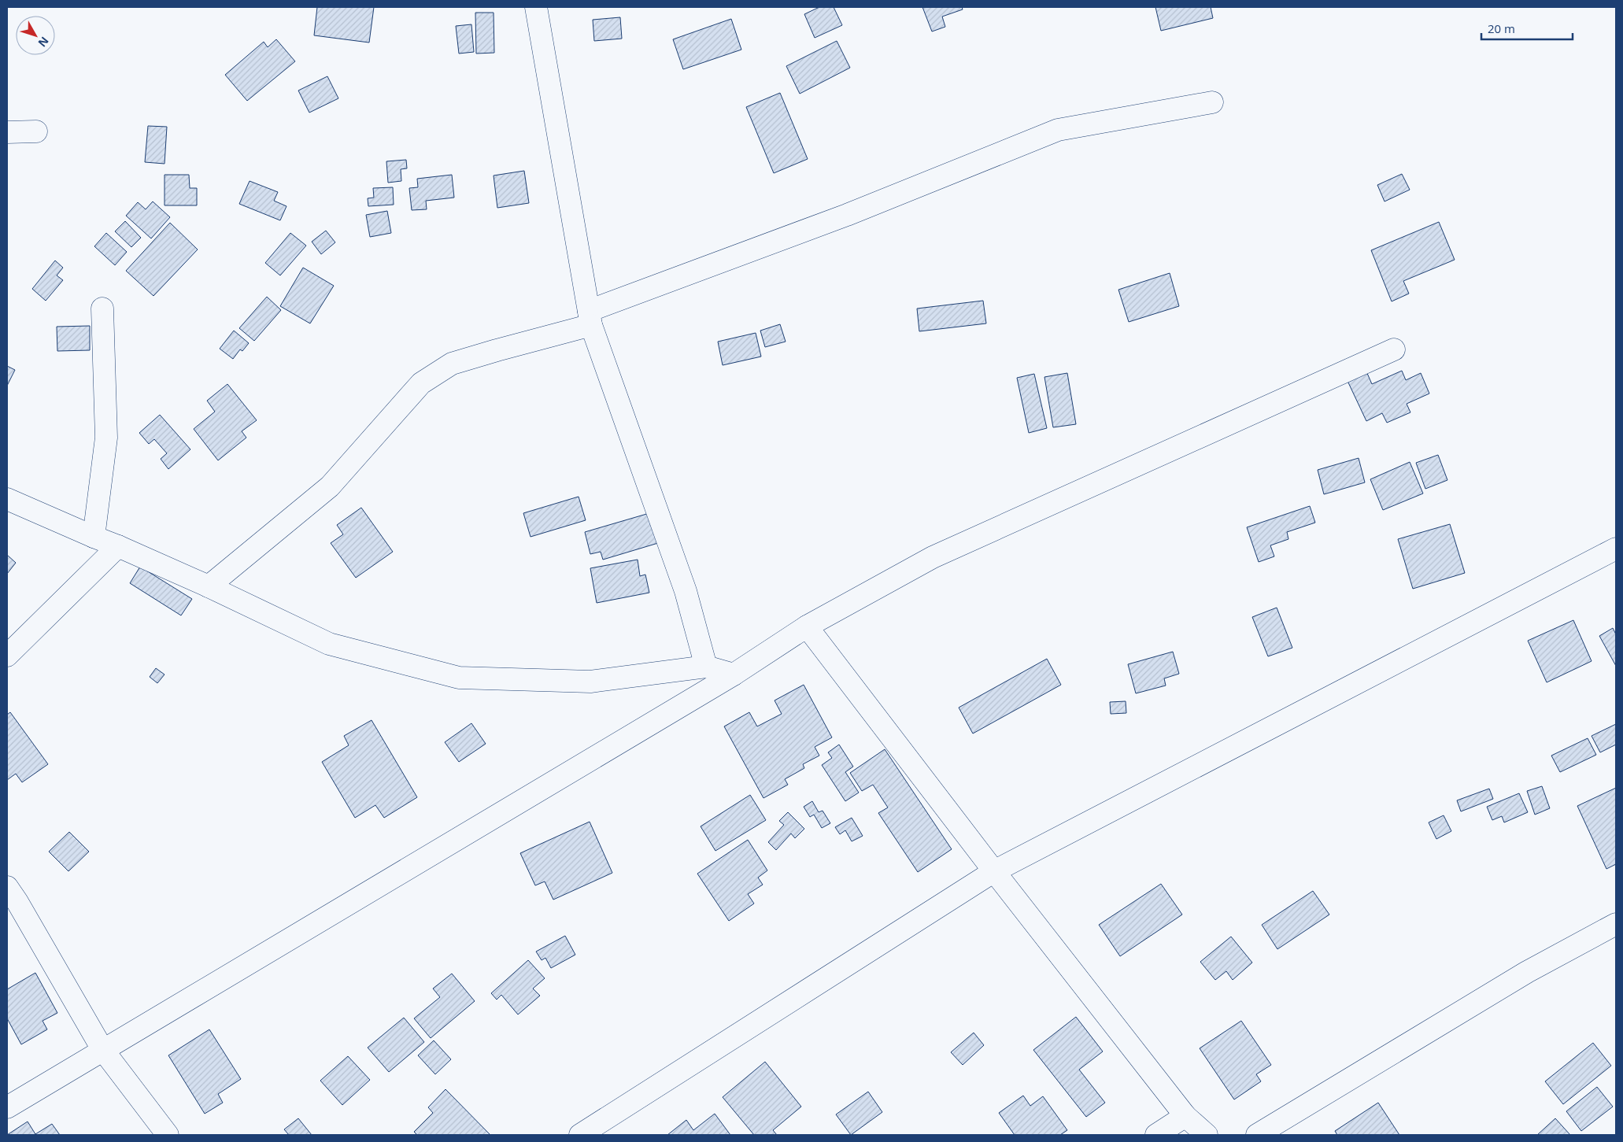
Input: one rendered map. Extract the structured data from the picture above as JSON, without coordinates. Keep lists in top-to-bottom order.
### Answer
{
  "scale_bar": "20 m",
  "north": "bottom right"
}
